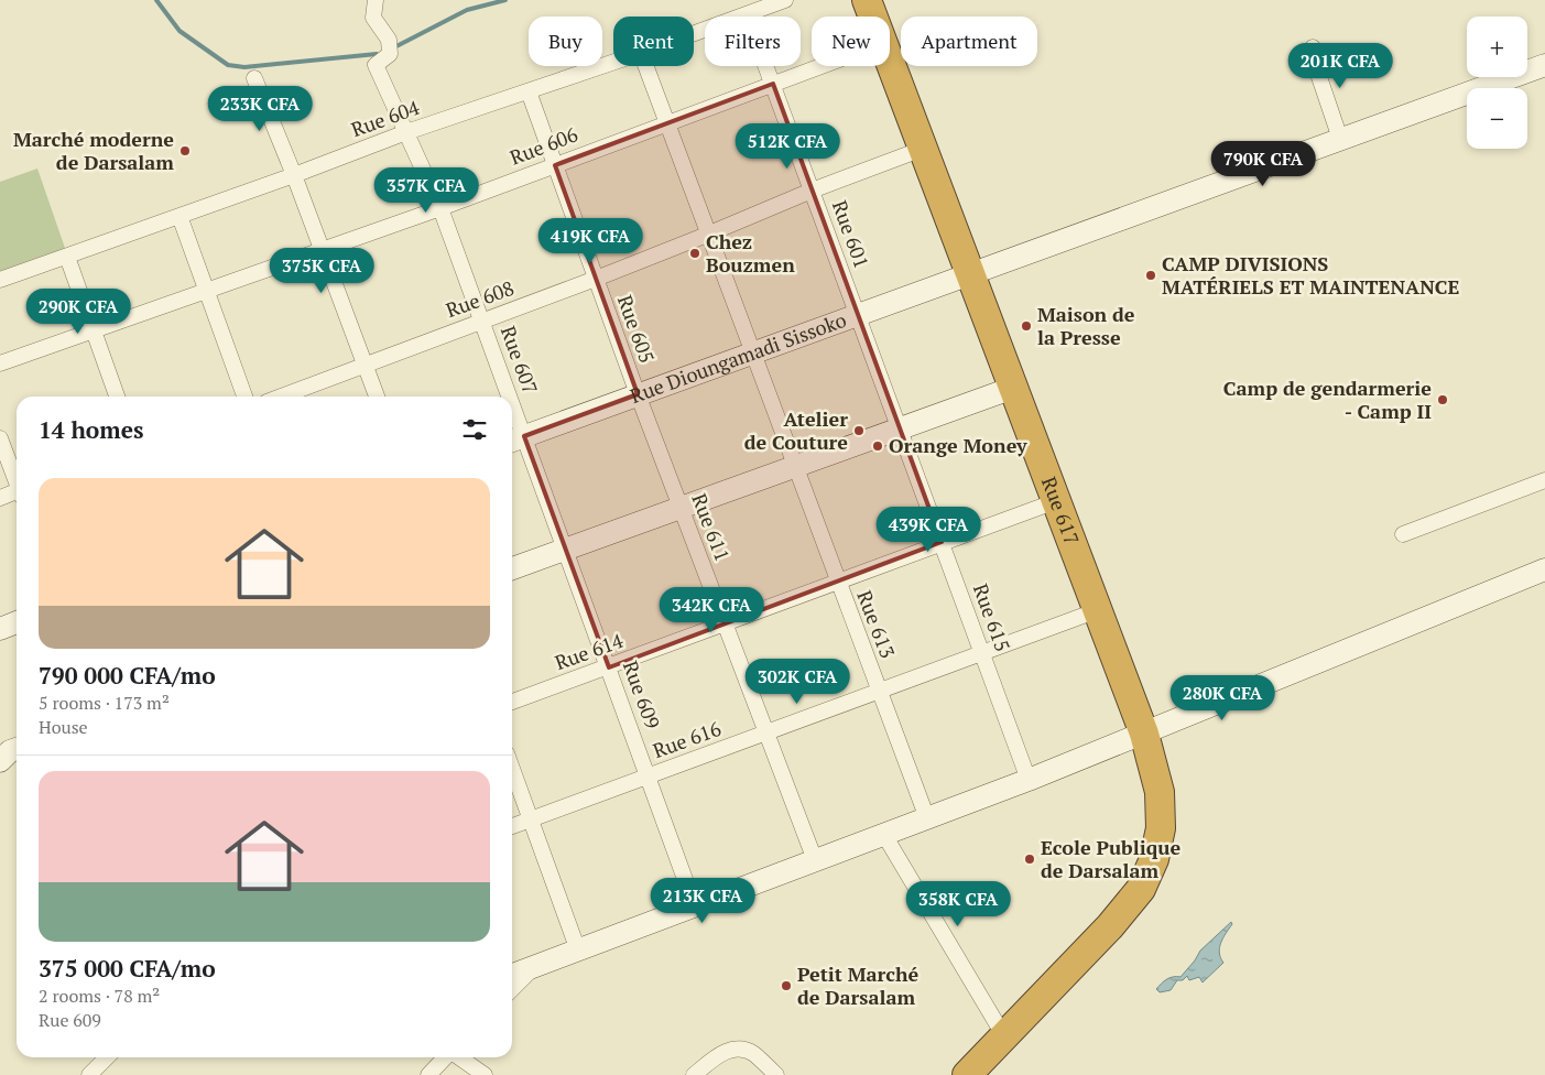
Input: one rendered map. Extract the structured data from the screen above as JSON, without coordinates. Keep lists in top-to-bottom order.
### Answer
{
  "streets": {
    "highway": ["Rue 617"],
    "street": [
      "Rue 604",
      "Rue 606",
      "Rue 601",
      "Rue 608",
      "Rue 605",
      "Rue Dioungamadi Sissoko",
      "Rue 607",
      "Rue 611",
      "Rue 615",
      "Rue 613",
      "Rue 614",
      "Rue 609",
      "Rue 616"
    ]
  },
  "crossings": [
    ["Rue 604", "Rue 601"],
    ["Rue 604", "Rue 605"],
    ["Rue 604", "Rue 607"],
    ["Rue 606", "Rue 601"],
    ["Rue 606", "Rue 605"],
    ["Rue 606", "Rue 607"],
    ["Rue 606", "Rue 613"],
    ["Rue 601", "Rue 608"],
    ["Rue 601", "Rue Dioungamadi Sissoko"],
    ["Rue 601", "Rue 615"],
    ["Rue 608", "Rue 605"],
    ["Rue 608", "Rue 607"],
    ["Rue 608", "Rue 617"],
    ["Rue 608", "Rue 613"],
    ["Rue 605", "Rue Dioungamadi Sissoko"],
    ["Rue 605", "Rue 611"],
    ["Rue Dioungamadi Sissoko", "Rue 617"],
    ["Rue Dioungamadi Sissoko", "Rue 611"],
    ["Rue Dioungamadi Sissoko", "Rue 615"],
    ["Rue Dioungamadi Sissoko", "Rue 613"],
    ["Rue Dioungamadi Sissoko", "Rue 609"],
    ["Rue 617", "Rue 614"],
    ["Rue 617", "Rue 616"],
    ["Rue 611", "Rue 614"],
    ["Rue 611", "Rue 616"],
    ["Rue 615", "Rue 614"],
    ["Rue 615", "Rue 616"],
    ["Rue 613", "Rue 614"],
    ["Rue 613", "Rue 616"],
    ["Rue 614", "Rue 609"],
    ["Rue 609", "Rue 616"]
  ],
  "places": [
    "Marché moderne de Darsalam",
    "Chez Bouzmen",
    "CAMP DIVISIONS MATÉRIELS ET MAINTENANCE",
    "Maison de la Presse",
    "Camp de gendarmerie - Camp II",
    "Atelier de Couture",
    "Orange Money",
    "Ecole Publique de Darsalam",
    "Petit Marché de Darsalam"
  ],
  "page": {
    "map_buttons": ["+", "−"],
    "chip": [
      "Buy",
      "Rent",
      "Filters",
      "New",
      "Apartment"
    ],
    "price": [
      "201K CFA",
      "233K CFA",
      "512K CFA",
      "790K CFA",
      "357K CFA",
      "419K CFA",
      "375K CFA",
      "290K CFA",
      "439K CFA",
      "342K CFA",
      "302K CFA",
      "280K CFA",
      "213K CFA",
      "358K CFA"
    ],
    "heading": "14 homes",
    "list": [
      {
        "name": "790 000 CFA/mo",
        "note": "5 rooms · 173 m² · House"
      },
      {
        "name": "375 000 CFA/mo",
        "note": "2 rooms · 78 m² · Rue 609"
      }
    ]
  }
}
